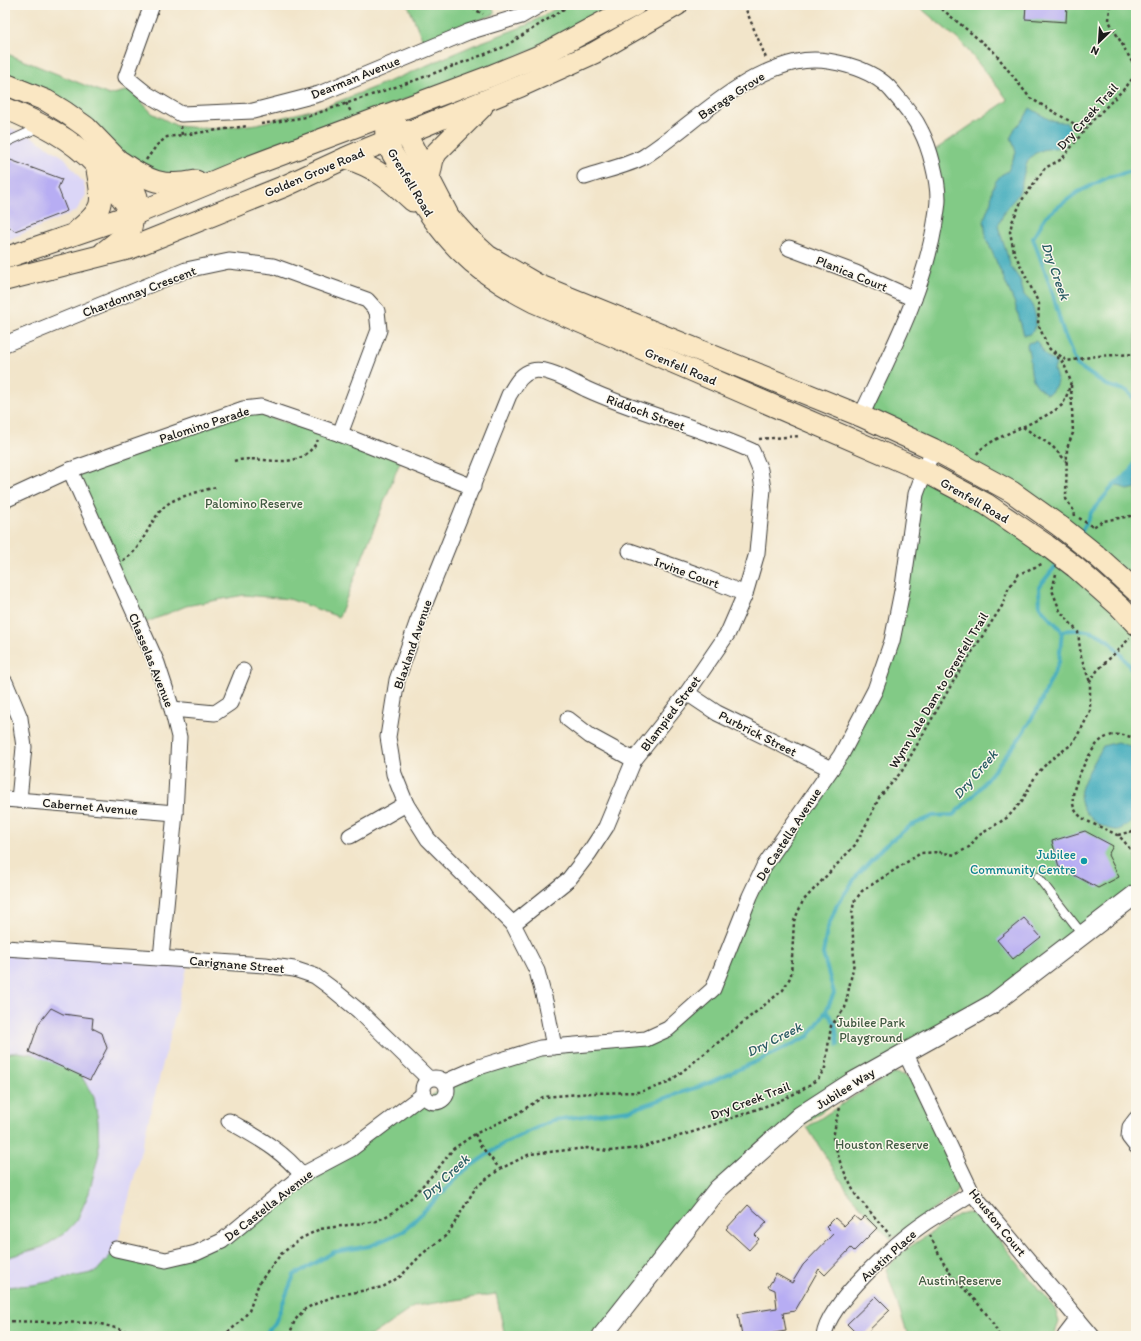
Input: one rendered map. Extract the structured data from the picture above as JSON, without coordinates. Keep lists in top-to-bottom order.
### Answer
{
  "streets": {
    "main road": ["Golden Grove Road", "Grenfell Road"],
    "street": [
      "Dearman Avenue",
      "Baraga Grove",
      "Planica Court",
      "Chardonnay Crescent",
      "Riddoch Street",
      "Palomino Parade",
      "Irvine Court",
      "Blaxland Avenue",
      "Chasselas Avenue",
      "Blampied Street",
      "Purbrick Street",
      "Cabernet Avenue",
      "De Castella Avenue",
      "Carignane Street",
      "Jubilee Way",
      "Houston Court",
      "Austin Place"
    ],
    "path": ["Dry Creek Trail", "Wynn Vale Dam to Grenfell Trail"]
  },
  "crossings": [
    ["Baraga Grove", "Grenfell Road"],
    ["Baraga Grove", "Planica Court"],
    ["Dry Creek Trail", "Grenfell Road"],
    ["Golden Grove Road", "Grenfell Road"],
    ["Grenfell Road", "Wynn Vale Dam to Grenfell Trail"],
    ["Grenfell Road", "De Castella Avenue"],
    ["Chardonnay Crescent", "Palomino Parade"],
    ["Riddoch Street", "Blaxland Avenue"],
    ["Riddoch Street", "Blampied Street"],
    ["Palomino Parade", "Blaxland Avenue"],
    ["Palomino Parade", "Chasselas Avenue"],
    ["Irvine Court", "Blampied Street"],
    ["Blaxland Avenue", "Blampied Street"],
    ["Blaxland Avenue", "De Castella Avenue"],
    ["Chasselas Avenue", "Cabernet Avenue"],
    ["Chasselas Avenue", "Carignane Street"],
    ["Blampied Street", "Purbrick Street"],
    ["Purbrick Street", "De Castella Avenue"],
    ["De Castella Avenue", "Carignane Street"],
    ["Jubilee Way", "Houston Court"],
    ["Houston Court", "Austin Place"]
  ],
  "water": ["Dry Creek"],
  "parks": [
    "Palomino Reserve",
    "Jubilee Park Playground",
    "Houston Reserve",
    "Austin Reserve"
  ],
  "places": ["Jubilee Community Centre"],
  "north": "bottom left"
}
